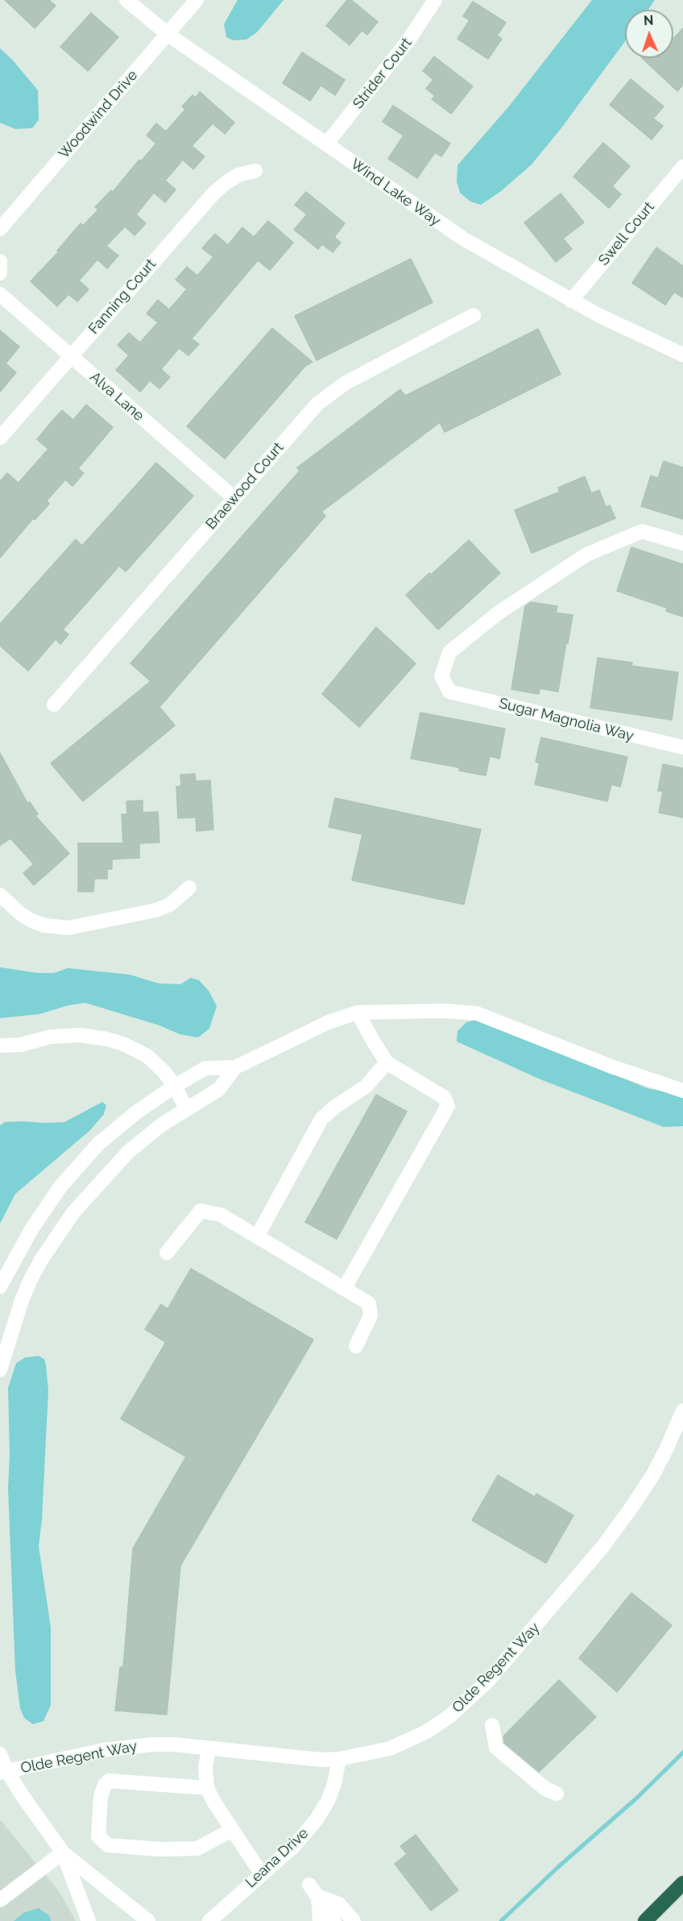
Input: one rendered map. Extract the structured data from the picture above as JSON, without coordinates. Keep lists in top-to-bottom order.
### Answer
{
  "streets": {
    "street": [
      "Strider Court",
      "Woodwind Drive",
      "Wind Lake Way",
      "Swell Court",
      "Fanning Court",
      "Alva Lane",
      "Braewood Court",
      "Sugar Magnolia Way",
      "Olde Regent Way",
      "Leana Drive"
    ]
  },
  "crossings": [
    ["Strider Court", "Wind Lake Way"],
    ["Woodwind Drive", "Wind Lake Way"],
    ["Wind Lake Way", "Swell Court"],
    ["Fanning Court", "Alva Lane"],
    ["Alva Lane", "Braewood Court"],
    ["Olde Regent Way", "Leana Drive"]
  ],
  "north": "top"
}
